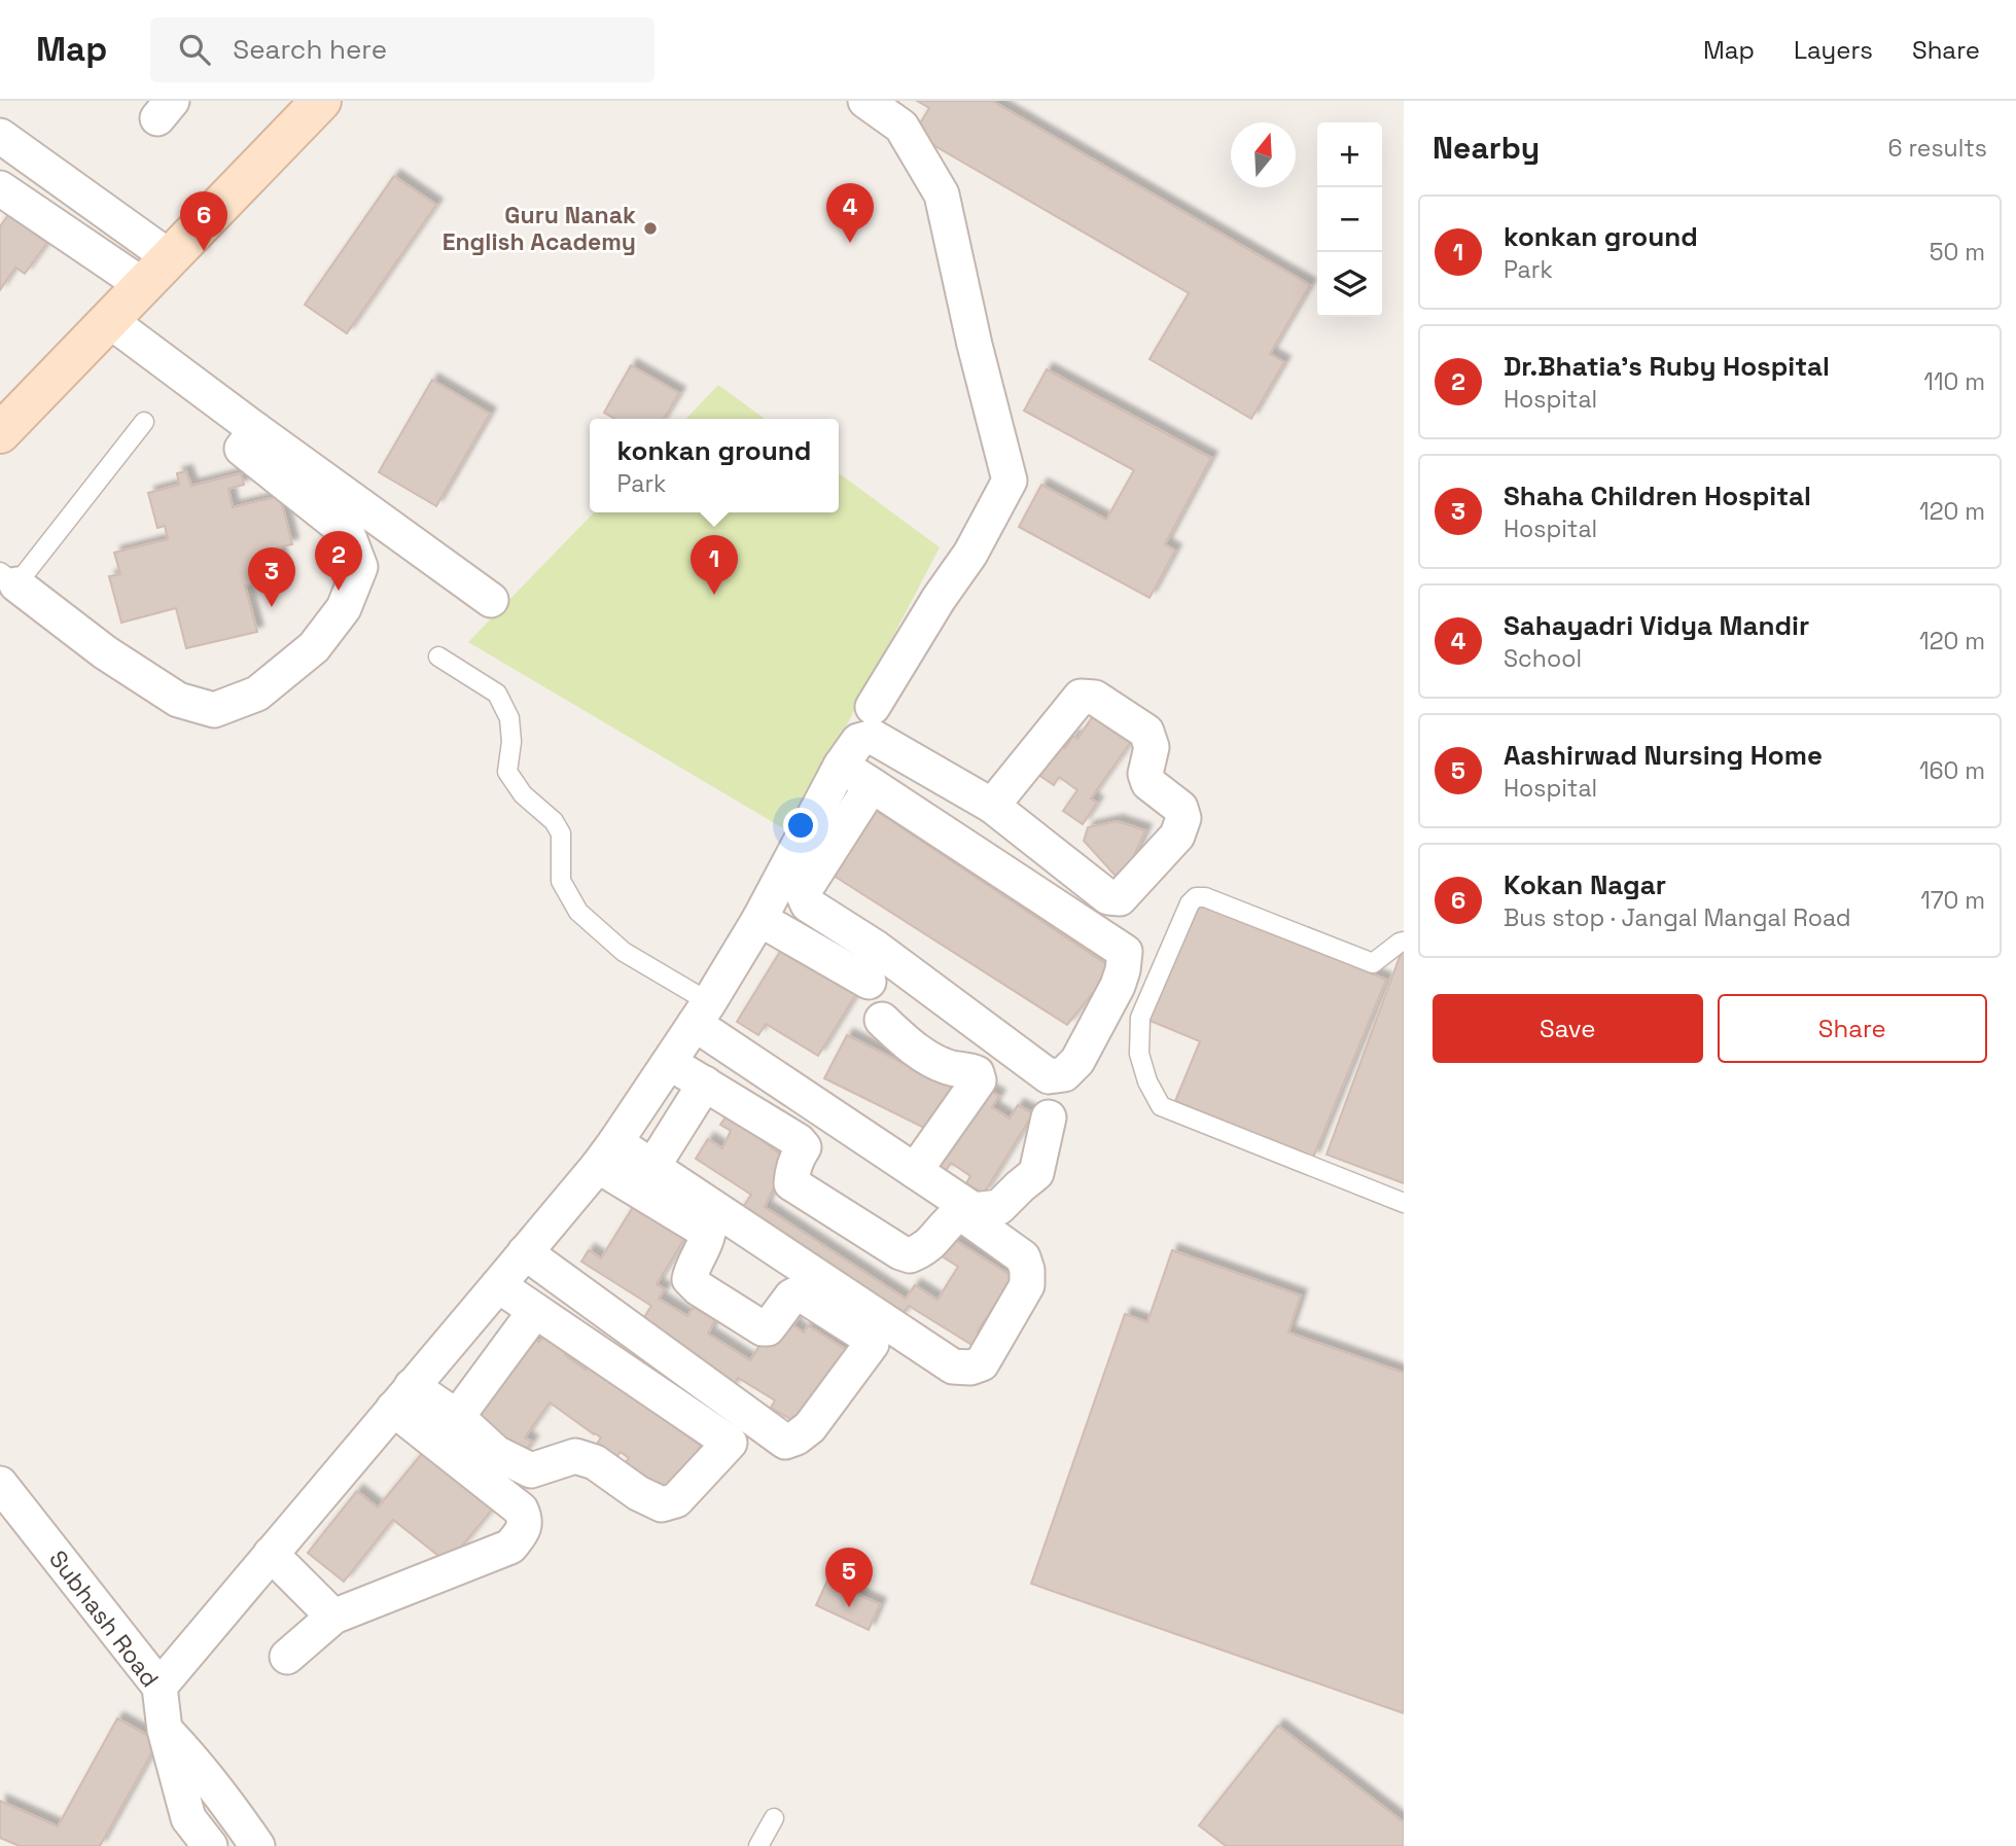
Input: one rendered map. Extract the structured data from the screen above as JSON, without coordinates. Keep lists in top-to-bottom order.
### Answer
{
  "streets": {
    "street": ["Subhash Road"]
  },
  "places": ["Guru Nanak English Academy"],
  "north": "top",
  "page": {
    "header": "Map",
    "search": "Search here",
    "nav": ["Map", "Layers", "Share"],
    "heading": ["Nearby", "6 results"],
    "map_buttons": ["+", "−"],
    "pins": [
      "4",
      "6",
      "2",
      "1",
      "3",
      "5"
    ],
    "list": [
      {
        "mark": "1",
        "name": "konkan ground",
        "note": "Park",
        "value": "50 m"
      },
      {
        "mark": "2",
        "name": "Dr.Bhatia's Ruby Hospital",
        "note": "Hospital",
        "value": "110 m"
      },
      {
        "mark": "3",
        "name": "Shaha Children Hospital",
        "note": "Hospital",
        "value": "120 m"
      },
      {
        "mark": "4",
        "name": "Sahayadri Vidya Mandir",
        "note": "School",
        "value": "120 m"
      },
      {
        "mark": "5",
        "name": "Aashirwad Nursing Home",
        "note": "Hospital",
        "value": "160 m"
      },
      {
        "mark": "6",
        "name": "Kokan Nagar",
        "note": "Bus stop · Jangal Mangal Road",
        "value": "170 m"
      }
    ],
    "popup": ["konkan ground", "Park"],
    "buttons": ["Save", "Share"]
  }
}
